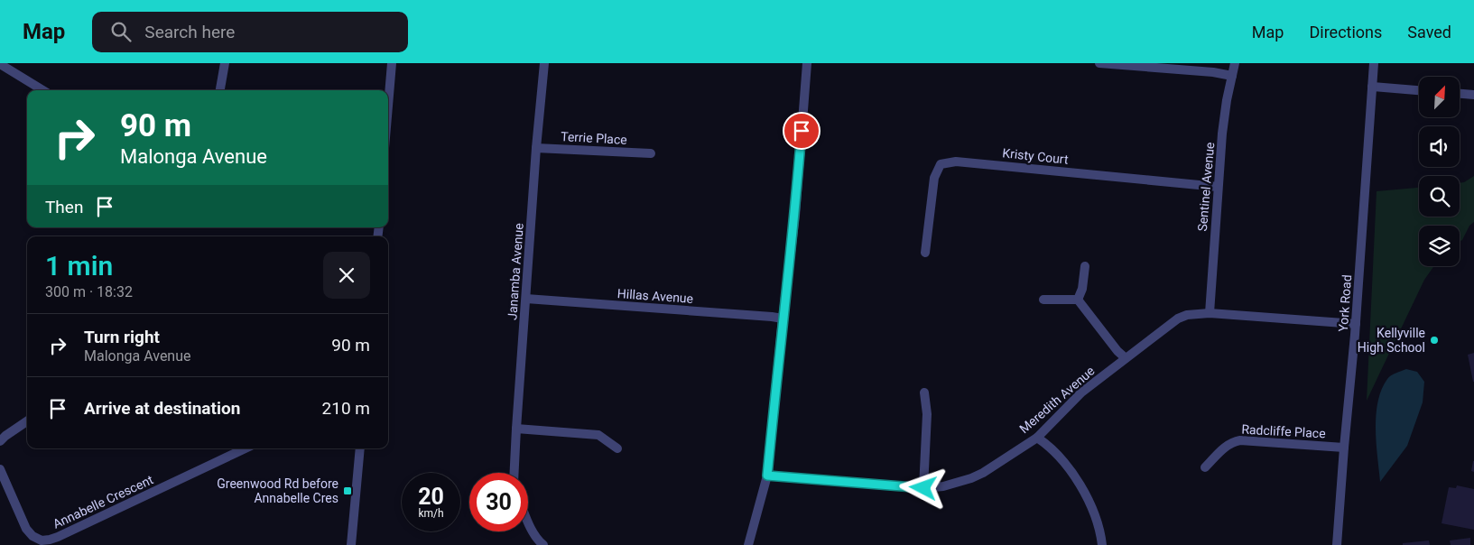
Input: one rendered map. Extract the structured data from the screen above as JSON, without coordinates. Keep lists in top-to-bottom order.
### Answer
{
  "streets": {
    "street": [
      "Terrie Place",
      "Kristy Court",
      "Sentinel Avenue",
      "Janamba Avenue",
      "Hillas Avenue",
      "York Road",
      "Meredith Avenue",
      "Radcliffe Place",
      "Annabelle Crescent"
    ]
  },
  "crossings": [
    ["Terrie Place", "Janamba Avenue"],
    ["Kristy Court", "Sentinel Avenue"],
    ["Sentinel Avenue", "Meredith Avenue"],
    ["Janamba Avenue", "Hillas Avenue"],
    ["York Road", "Meredith Avenue"],
    ["York Road", "Radcliffe Place"]
  ],
  "places": {
    "other": ["Kellyville High School"],
    "transit": ["Greenwood Rd before Annabelle Cres"]
  },
  "north": "top right",
  "page": {
    "header": "Map",
    "search": "Search here",
    "nav": ["Map", "Directions", "Saved"],
    "turn": ["90 m", "Malonga Avenue"],
    "then": "Then",
    "heading": ["1 min", "300 m · 18:32"],
    "list": [
      {
        "name": "Turn right",
        "note": "Malonga Avenue",
        "value": "90 m"
      },
      {
        "name": "Arrive at destination",
        "value": "210 m"
      }
    ],
    "speed": "20 km/h",
    "limit": "30"
  }
}
